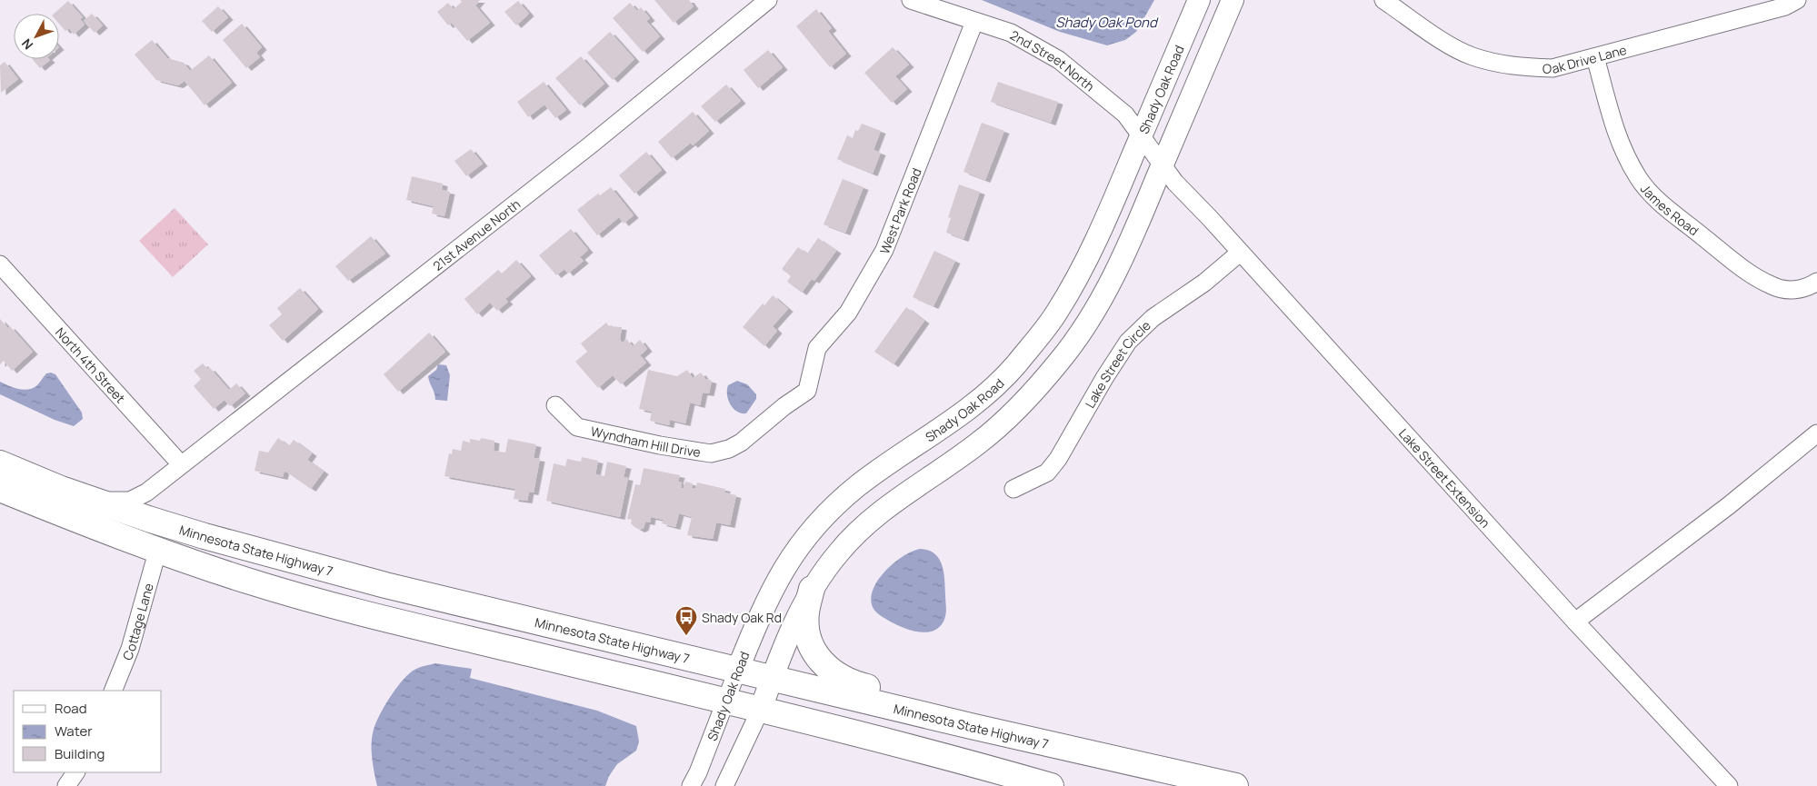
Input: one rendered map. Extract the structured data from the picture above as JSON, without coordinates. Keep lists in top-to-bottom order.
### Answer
{
  "streets": {
    "highway": ["Minnesota State Highway 7"],
    "main road": ["Shady Oak Road"],
    "street": [
      "Oak Drive Lane",
      "2nd Street North",
      "James Road",
      "West Park Road",
      "21st Avenue North",
      "North 4th Street",
      "Lake Street Circle",
      "Wyndham Hill Drive",
      "Lake Street Extension",
      "Cottage Lane"
    ]
  },
  "crossings": [
    ["Oak Drive Lane", "James Road"],
    ["2nd Street North", "Shady Oak Road"],
    ["2nd Street North", "West Park Road"],
    ["2nd Street North", "Lake Street Extension"],
    ["Shady Oak Road", "Minnesota State Highway 7"],
    ["West Park Road", "Wyndham Hill Drive"],
    ["21st Avenue North", "North 4th Street"],
    ["21st Avenue North", "Minnesota State Highway 7"],
    ["Lake Street Circle", "Lake Street Extension"],
    ["Minnesota State Highway 7", "Cottage Lane"]
  ],
  "water": ["Shady Oak Pond"],
  "places": {
    "bus stop": ["Shady Oak Rd"]
  },
  "legend": ["Road", "Water", "Building"],
  "north": "bottom left"
}
